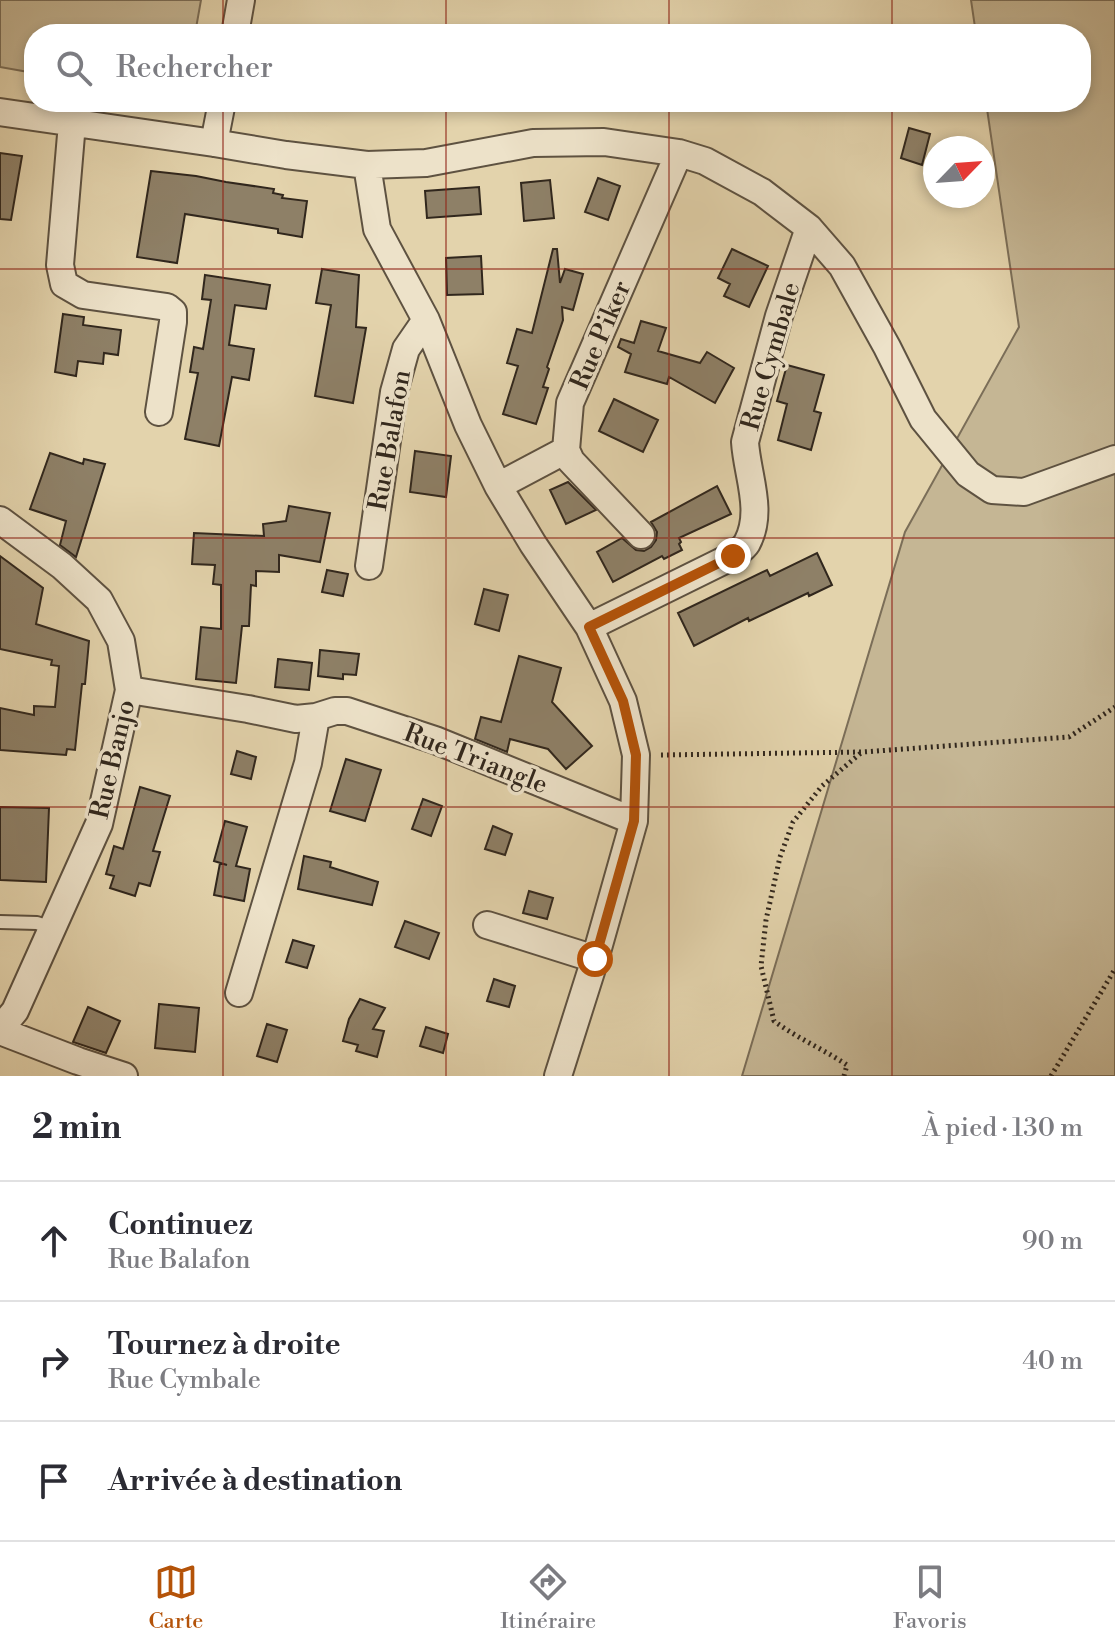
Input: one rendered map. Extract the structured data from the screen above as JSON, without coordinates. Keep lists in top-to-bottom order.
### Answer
{
  "streets": {
    "street": [
      "Rue Piker",
      "Rue Cymbale",
      "Rue Balafon",
      "Rue Triangle",
      "Rue Banjo"
    ]
  },
  "crossings": [
    ["Rue Cymbale", "Rue Balafon"],
    ["Rue Balafon", "Rue Triangle"],
    ["Rue Triangle", "Rue Banjo"]
  ],
  "north": "top right",
  "page": {
    "search": "Rechercher",
    "heading": ["2 min", "À pied · 130 m"],
    "list": [
      ["Continuez", "Rue Balafon", "90 m"],
      ["Tournez à droite", "Rue Cymbale", "40 m"],
      "Arrivée à destination"
    ],
    "nav": ["Carte", "Itinéraire", "Favoris"]
  }
}
